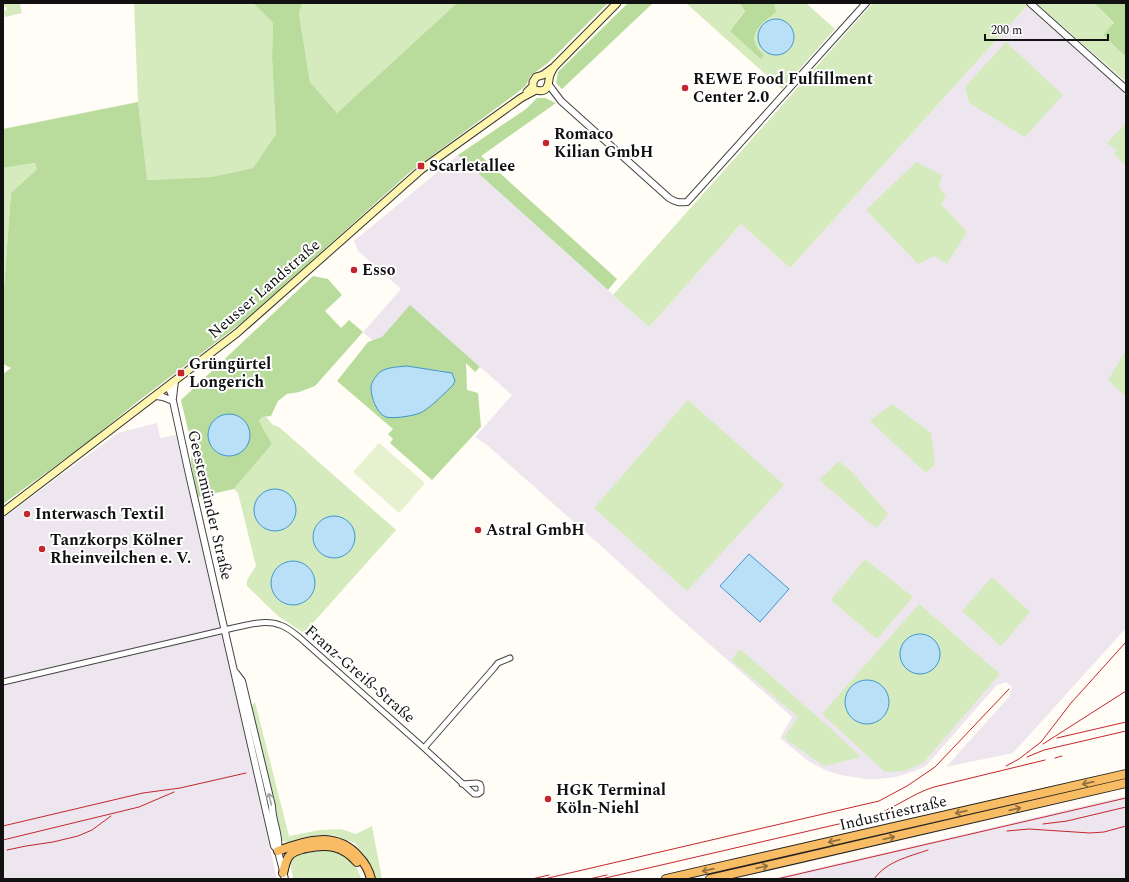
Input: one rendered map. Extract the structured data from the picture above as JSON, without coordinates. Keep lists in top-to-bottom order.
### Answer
{
  "streets": {
    "highway": ["Industriestraße"],
    "main road": ["Neusser Landstraße"],
    "street": ["Geestemünder Straße", "Franz-Greiß-Straße"]
  },
  "crossings": [
    ["Neusser Landstraße", "Geestemünder Straße"],
    ["Geestemünder Straße", "Franz-Greiß-Straße"]
  ],
  "places": {
    "other": [
      "REWE Food Fulfillment Center 2.0",
      "Romaco Kilian GmbH",
      "Esso",
      "Interwasch Textil",
      "Astral GmbH",
      "Tanzkorps Kölner Rheinveilchen e. V.",
      "HGK Terminal Köln-Niehl"
    ],
    "transit": ["Scarletallee", "Grüngürtel Longerich"]
  },
  "scale_bar": "200 m"
}
